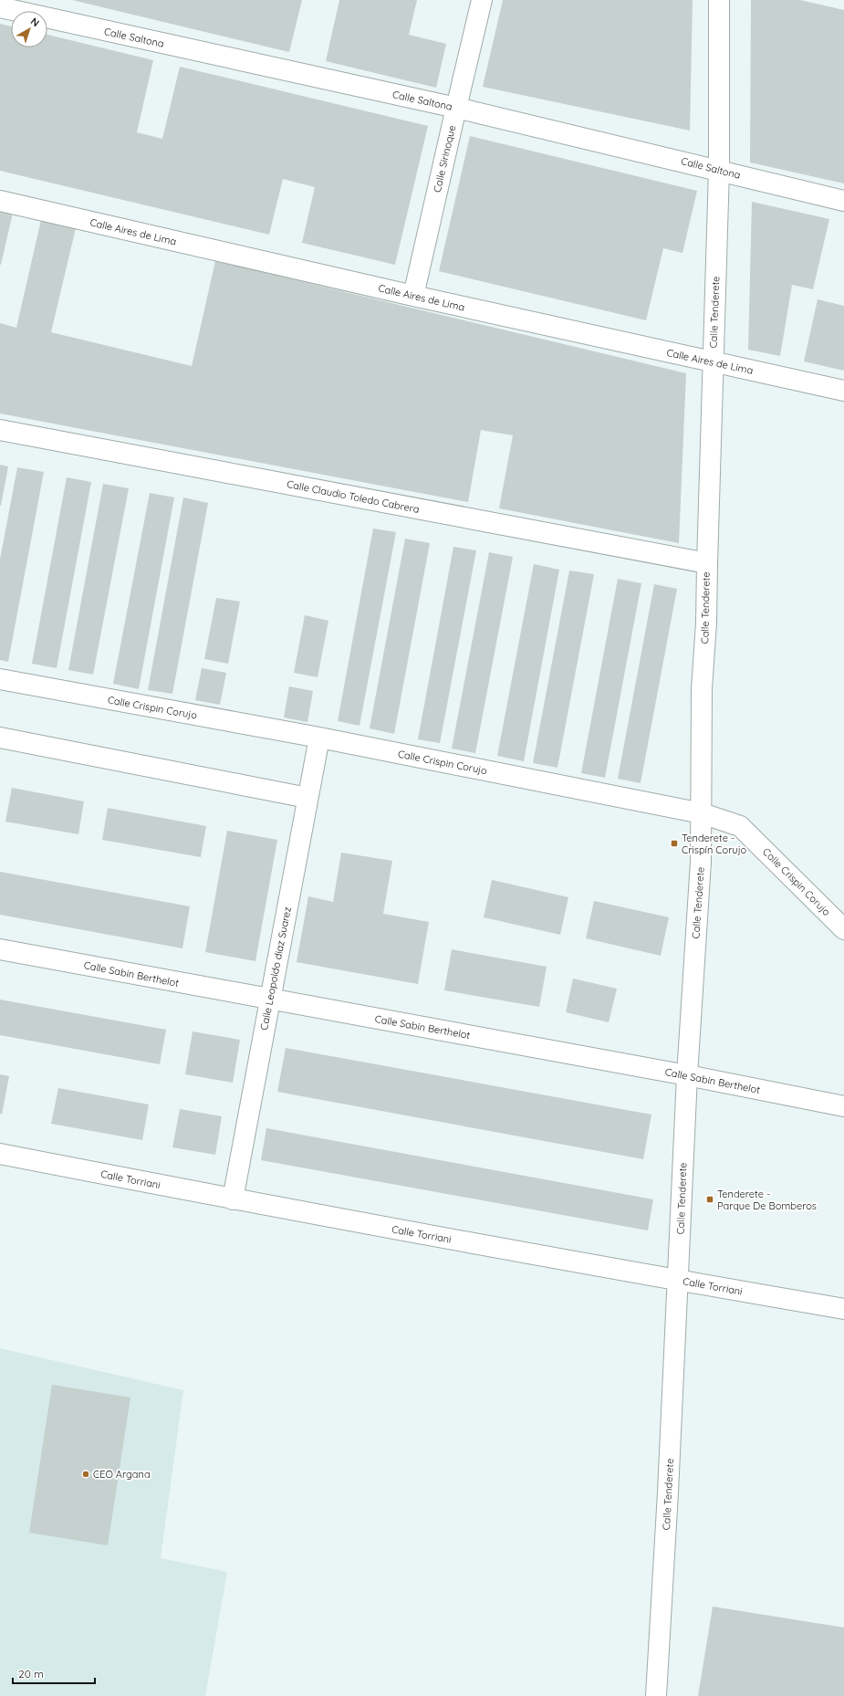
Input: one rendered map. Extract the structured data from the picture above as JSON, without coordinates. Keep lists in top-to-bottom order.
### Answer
{
  "streets": {
    "street": [
      "Calle Saltona",
      "Calle Sirinoque",
      "Calle Aires de Lima",
      "Calle Tenderete",
      "Calle Claudio Toledo Cabrera",
      "Calle Crispin Corujo",
      "Calle Leopoldo diaz Suarez",
      "Calle Sabin Berthelot",
      "Calle Torriani"
    ]
  },
  "crossings": [
    ["Calle Saltona", "Calle Sirinoque"],
    ["Calle Saltona", "Calle Tenderete"],
    ["Calle Sirinoque", "Calle Aires de Lima"],
    ["Calle Aires de Lima", "Calle Tenderete"],
    ["Calle Tenderete", "Calle Claudio Toledo Cabrera"],
    ["Calle Tenderete", "Calle Crispin Corujo"],
    ["Calle Tenderete", "Calle Sabin Berthelot"],
    ["Calle Tenderete", "Calle Torriani"],
    ["Calle Crispin Corujo", "Calle Leopoldo diaz Suarez"],
    ["Calle Leopoldo diaz Suarez", "Calle Sabin Berthelot"],
    ["Calle Leopoldo diaz Suarez", "Calle Torriani"]
  ],
  "places": {
    "transit": ["Tenderete - Crispín Corujo", "Tenderete - Parque De Bomberos"],
    "other": ["CEO Argana"]
  },
  "scale_bar": "20 m",
  "north": "top right"
}
